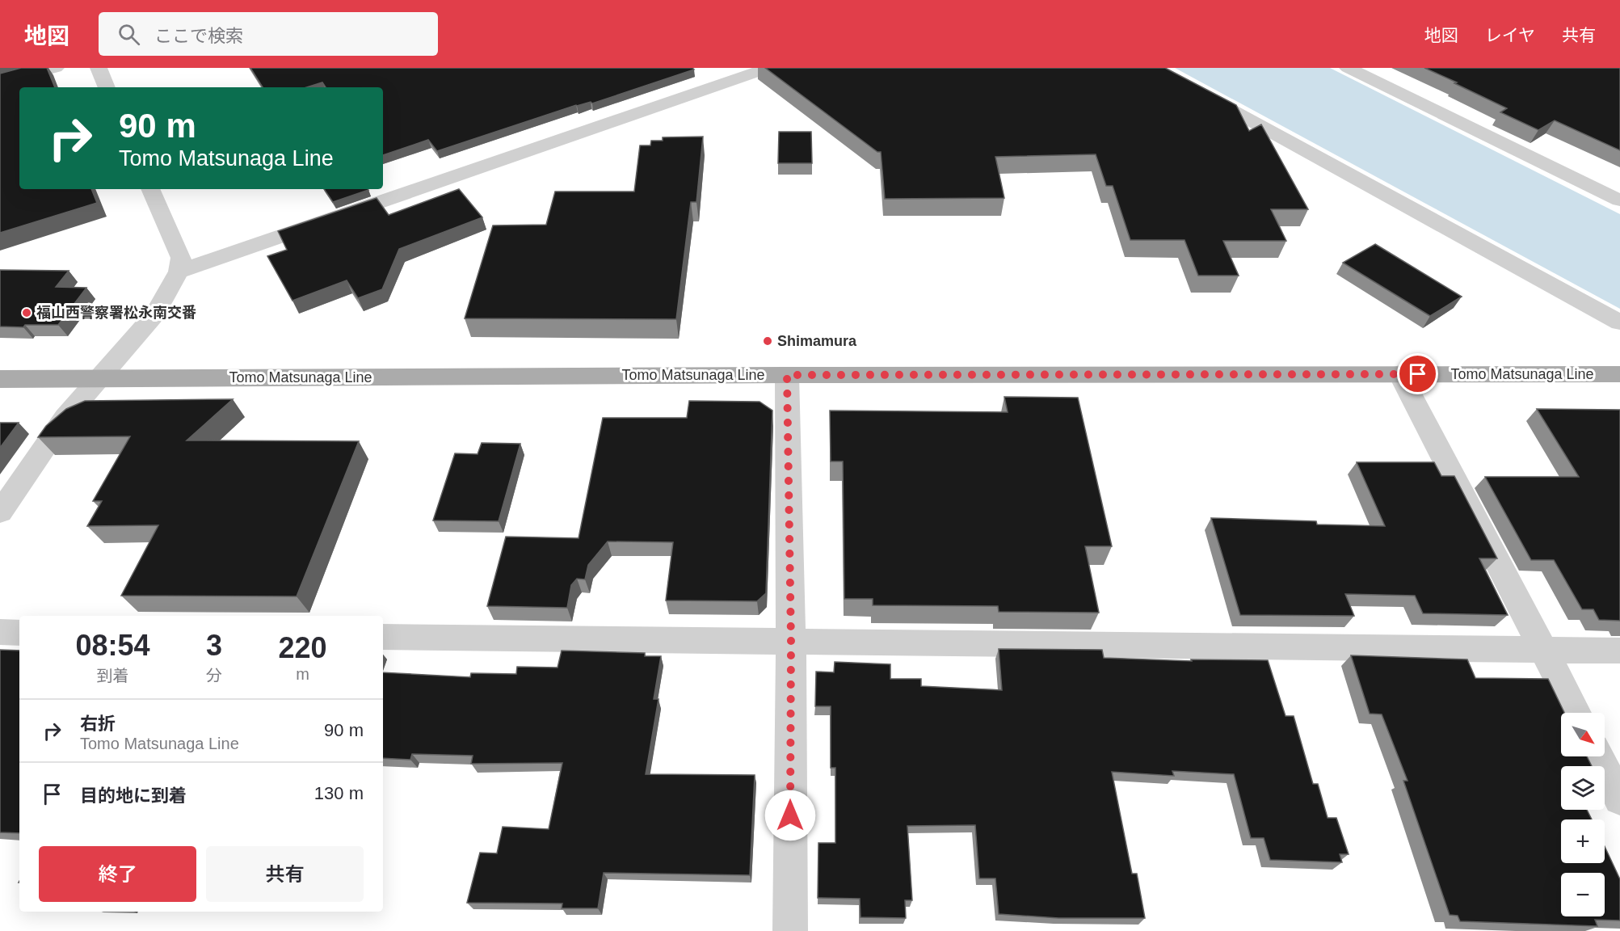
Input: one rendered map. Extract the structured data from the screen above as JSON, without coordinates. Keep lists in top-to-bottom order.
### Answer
{
  "streets": {
    "main road": ["Tomo Matsunaga Line"]
  },
  "places": ["福山西警察署松永南交番", "Shimamura"],
  "north": "bottom right",
  "page": {
    "header": "地図",
    "search": "ここで検索",
    "nav": ["地図", "レイヤ", "共有"],
    "turn": ["90 m", "Tomo Matsunaga Line"],
    "eta": [
      "08:54",
      "到着",
      "3",
      "分",
      "220",
      "m"
    ],
    "list": [
      {
        "name": "右折",
        "note": "Tomo Matsunaga Line",
        "value": "90 m"
      },
      {
        "name": "目的地に到着",
        "value": "130 m"
      }
    ],
    "map_buttons": ["+", "−"],
    "buttons": ["終了", "共有"]
  }
}
